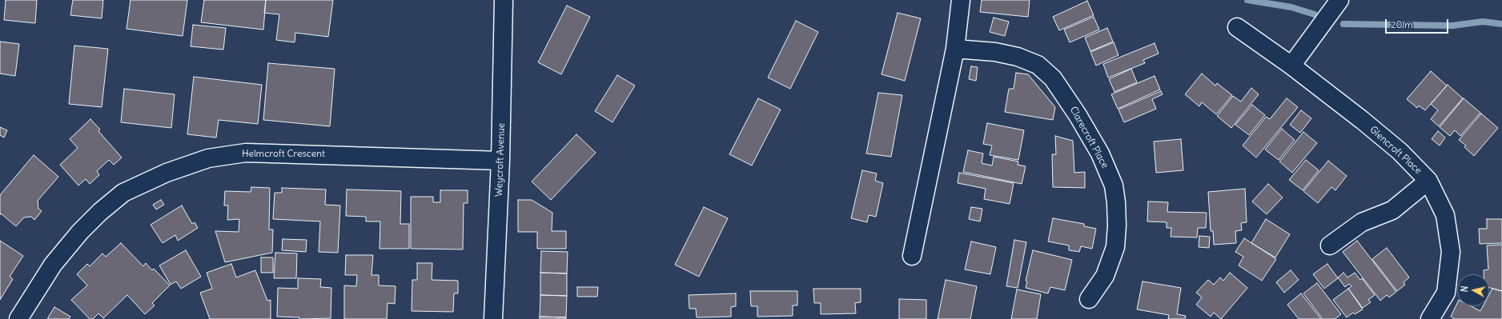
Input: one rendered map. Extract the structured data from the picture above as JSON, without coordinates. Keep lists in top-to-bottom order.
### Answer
{
  "streets": {
    "street": [
      "Clarecroft Place",
      "Glencroft Place",
      "Helmcroft Crescent",
      "Weycroft Avenue"
    ]
  },
  "crossings": [
    ["Helmcroft Crescent", "Weycroft Avenue"]
  ],
  "scale_bar": "20 m",
  "north": "left"
}
